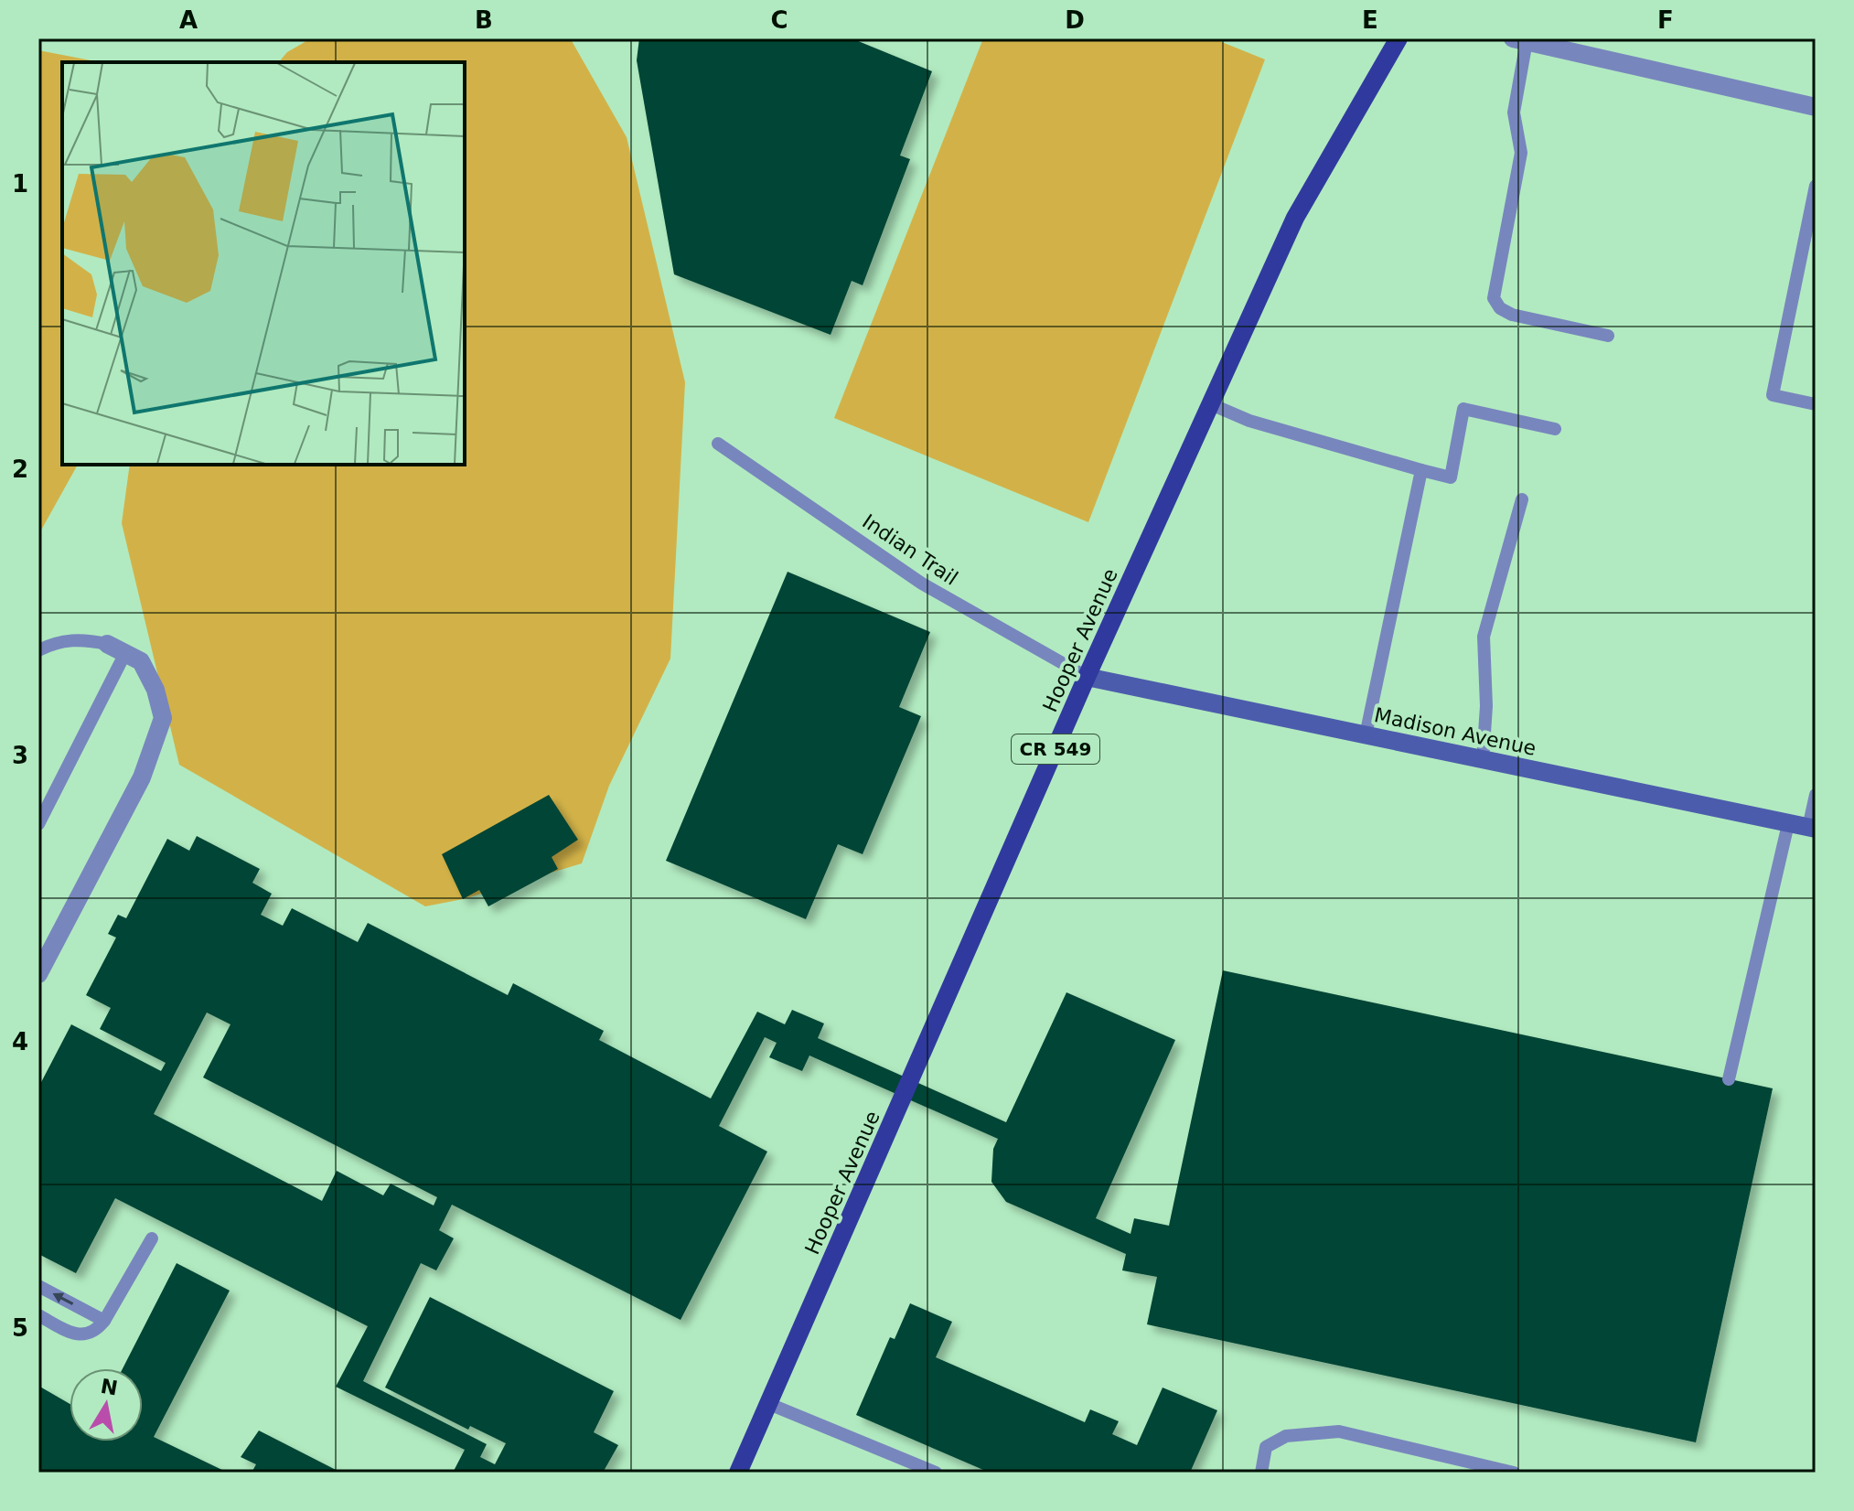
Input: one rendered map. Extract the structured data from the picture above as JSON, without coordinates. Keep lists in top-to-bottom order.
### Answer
{
  "streets": {
    "main road": ["Hooper Avenue", "CR 549"],
    "street": ["Madison Avenue"],
    "lane": ["Indian Trail"]
  },
  "crossings": [
    ["Indian Trail", "Hooper Avenue"],
    ["Indian Trail", "Madison Avenue"],
    ["Hooper Avenue", "Madison Avenue"]
  ],
  "north": "top",
  "grid": {
    "columns": [
      "A",
      "B",
      "C",
      "D",
      "E",
      "F"
    ],
    "rows": [
      "1",
      "2",
      "3",
      "4",
      "5"
    ]
  }
}
